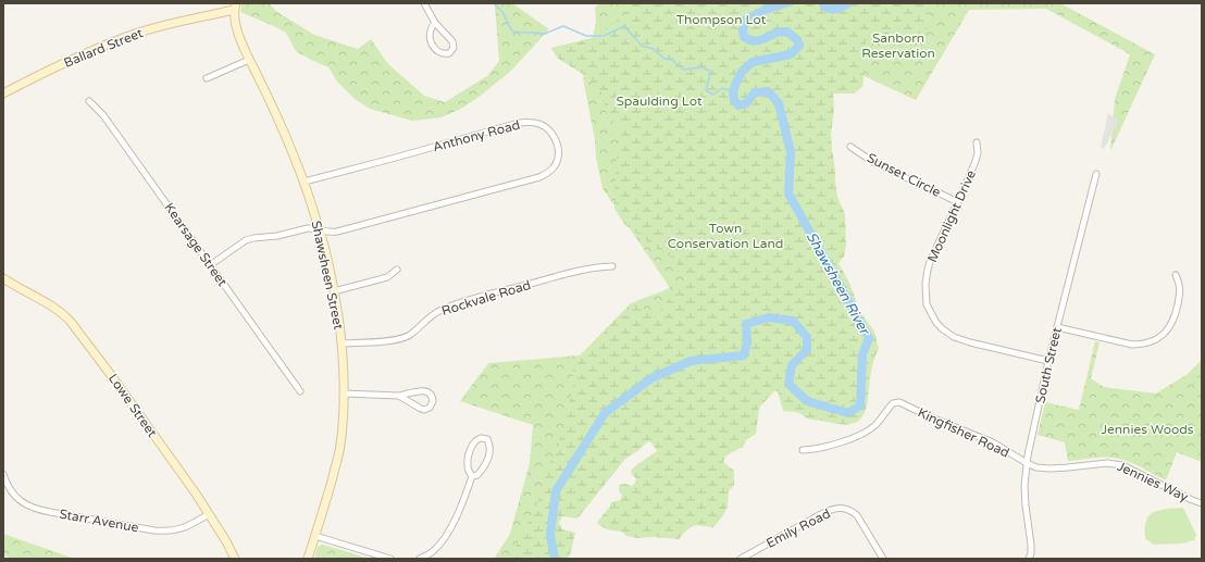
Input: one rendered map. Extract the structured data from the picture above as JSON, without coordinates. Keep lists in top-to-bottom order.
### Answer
{
  "streets": {
    "street": [
      "Ballard Street",
      "Anthony Road",
      "Sunset Circle",
      "Moonlight Drive",
      "Kearsage Street",
      "Shawsheen Street",
      "Rockvale Road",
      "South Street",
      "Lowe Street",
      "Kingfisher Road",
      "Jennies Way",
      "Starr Avenue",
      "Emily Road"
    ]
  },
  "crossings": [
    ["Ballard Street", "Shawsheen Street"],
    ["Anthony Road", "Shawsheen Street"],
    ["Sunset Circle", "Moonlight Drive"],
    ["Moonlight Drive", "South Street"],
    ["Shawsheen Street", "Rockvale Road"],
    ["South Street", "Kingfisher Road"],
    ["South Street", "Jennies Way"],
    ["Lowe Street", "Starr Avenue"],
    ["Kingfisher Road", "Jennies Way"]
  ],
  "water": ["Shawsheen River"],
  "parks": [
    "Thompson Lot",
    "Sanborn Reservation",
    "Spaulding Lot",
    "Town Conservation Land",
    "Jennies Woods"
  ]
}
